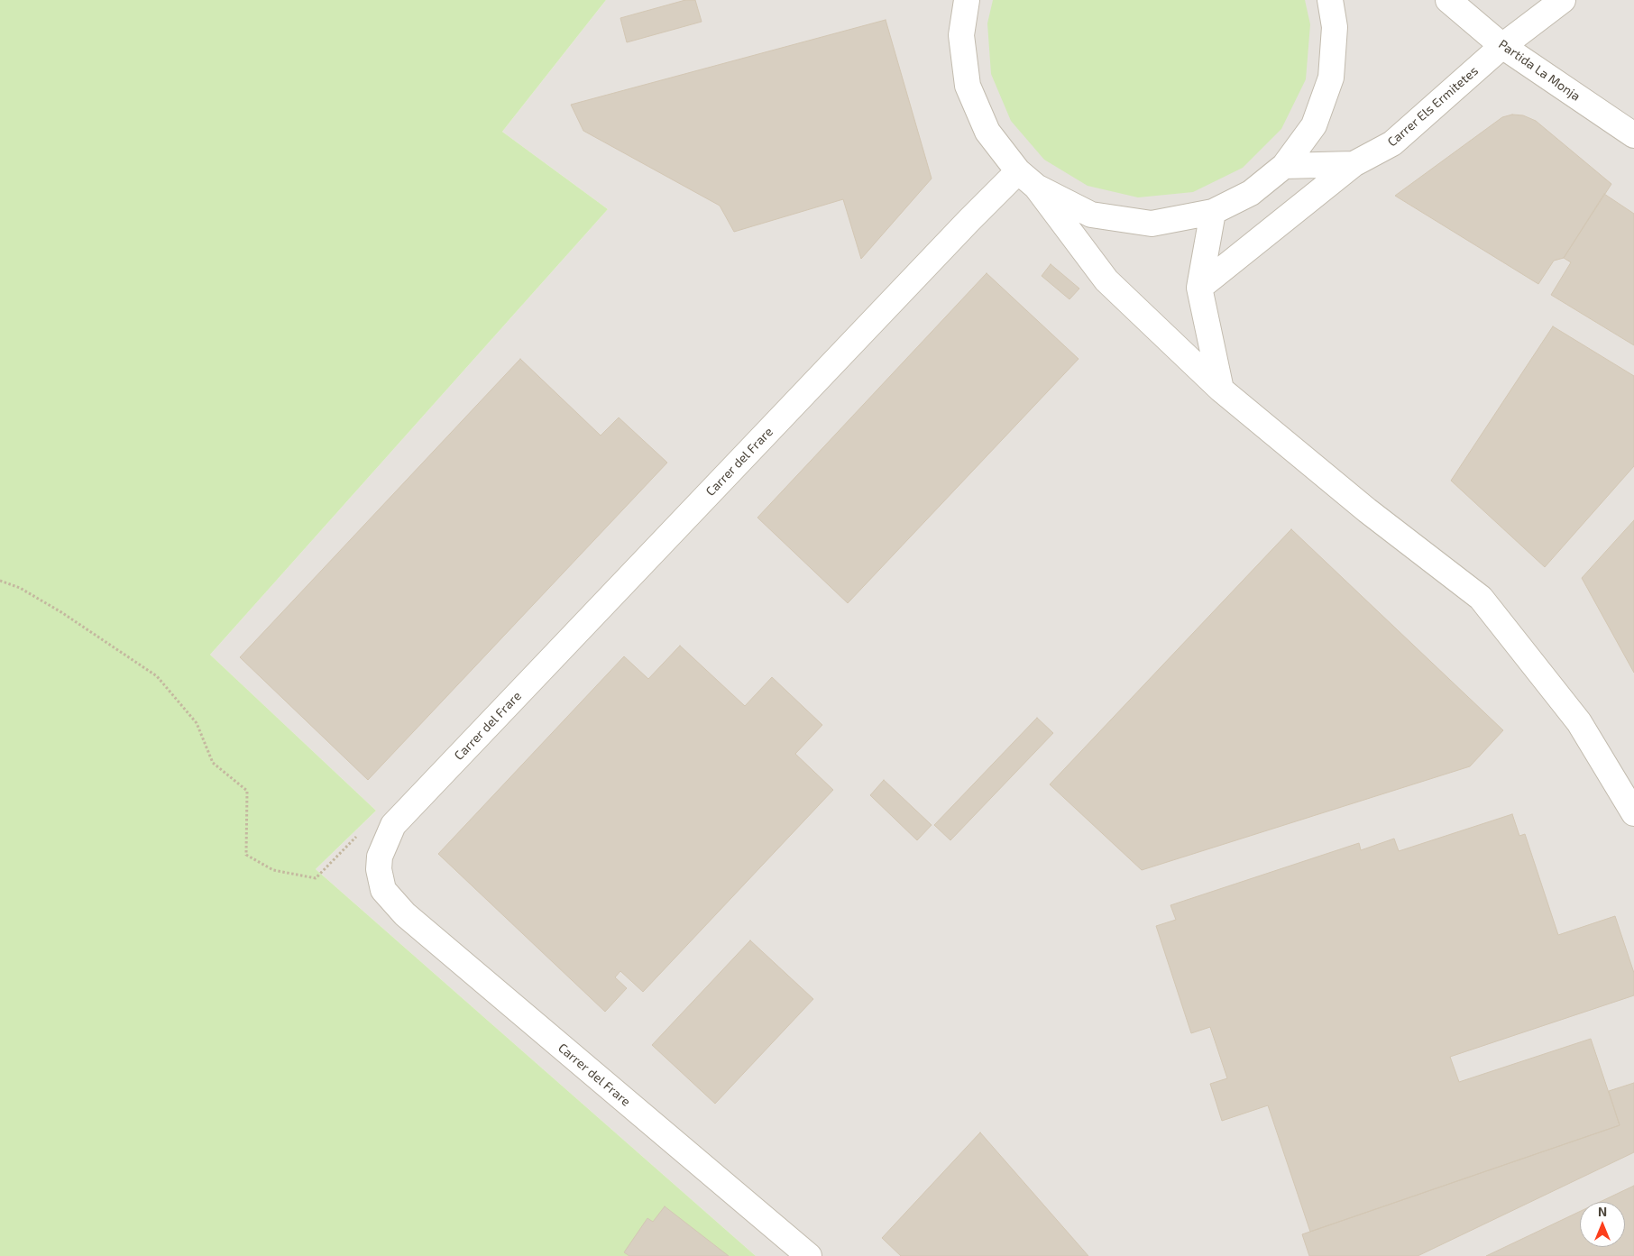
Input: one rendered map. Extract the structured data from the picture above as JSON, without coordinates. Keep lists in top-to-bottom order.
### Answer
{
  "streets": {
    "street": ["Partida La Monja", "Carrer Els Ermitetes", "Carrer del Frare"]
  },
  "crossings": [
    ["Partida La Monja", "Carrer Els Ermitetes"]
  ],
  "north": "top"
}
